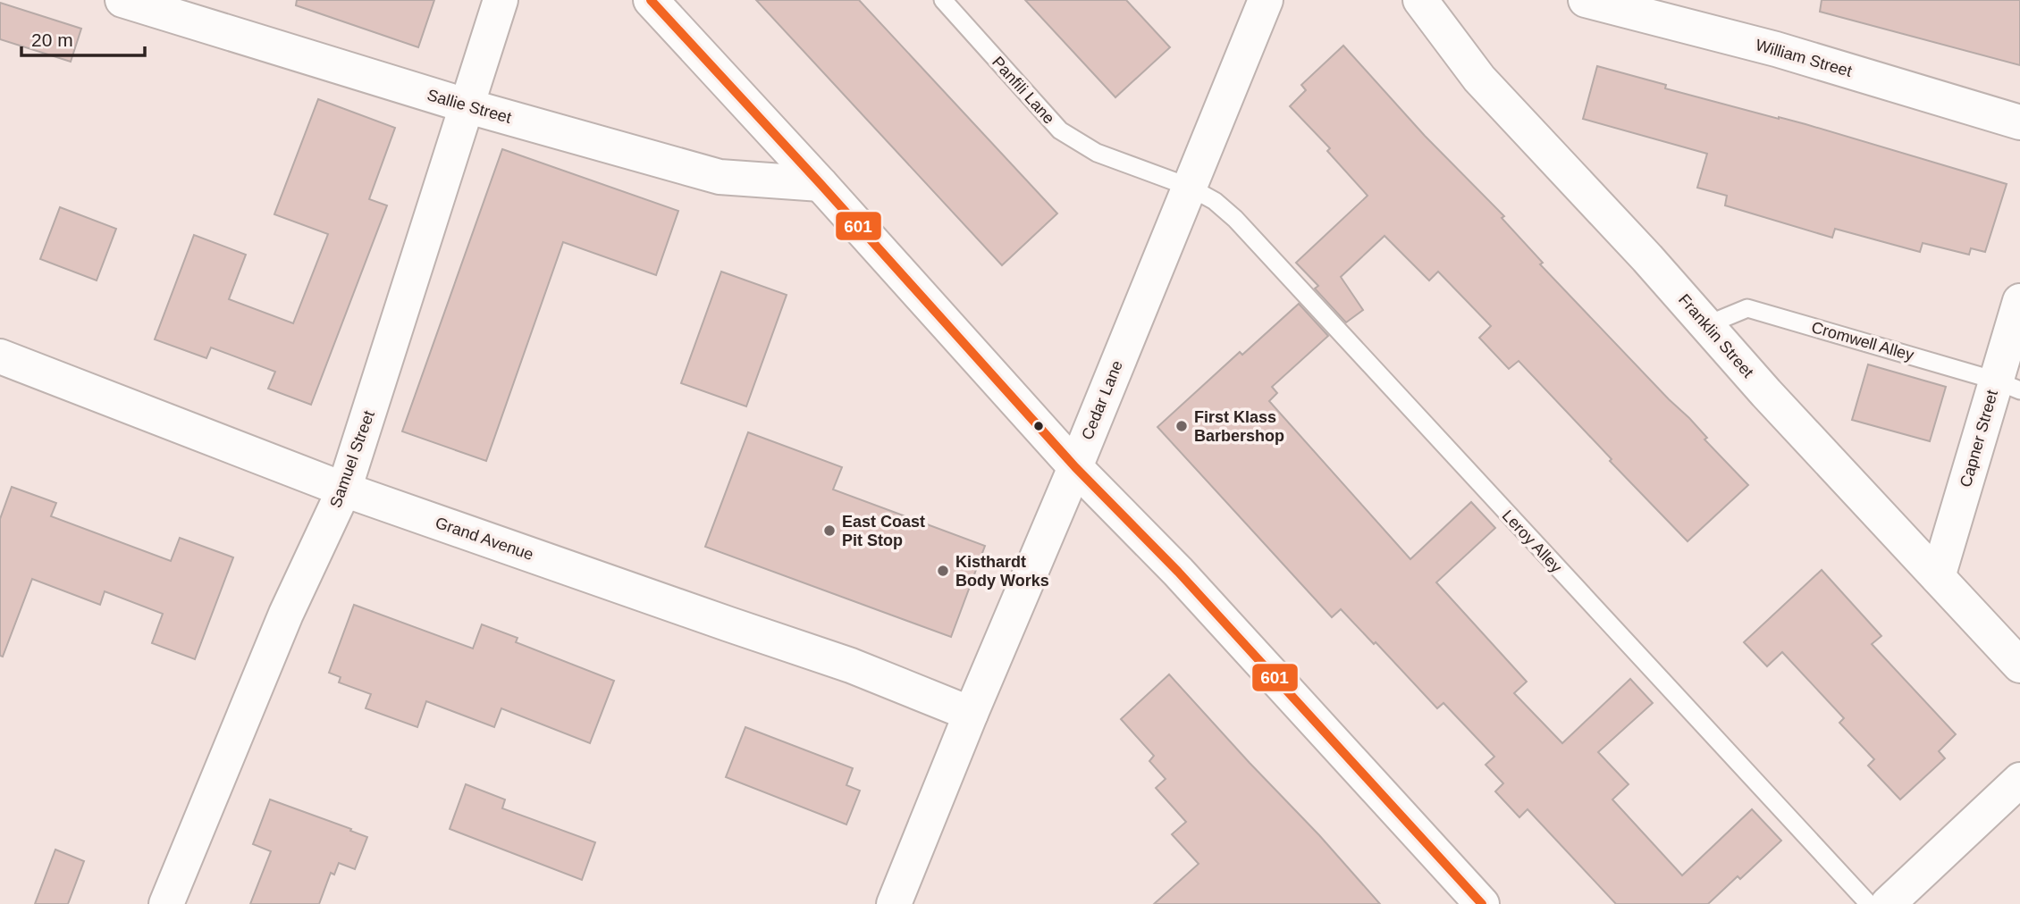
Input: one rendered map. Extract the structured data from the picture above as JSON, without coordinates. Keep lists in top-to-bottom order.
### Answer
{
  "streets": {
    "street": [
      "William Street",
      "Sallie Street",
      "Franklin Street",
      "Cedar Lane",
      "Capner Street",
      "Samuel Street",
      "Grand Avenue"
    ],
    "lane": ["Panfili Lane", "Cromwell Alley", "Leroy Alley"]
  },
  "crossings": [
    ["Panfili Lane", "Cedar Lane"],
    ["Panfili Lane", "Leroy Alley"],
    ["Sallie Street", "Samuel Street"],
    ["Franklin Street", "Cromwell Alley"],
    ["Franklin Street", "Capner Street"],
    ["Cromwell Alley", "Capner Street"],
    ["Cedar Lane", "Grand Avenue"],
    ["Cedar Lane", "Leroy Alley"],
    ["Samuel Street", "Grand Avenue"]
  ],
  "places": ["First Klass Barbershop", "East Coast Pit Stop", "Kisthardt Body Works"],
  "lines": ["transit line 601"],
  "scale_bar": "20 m"
}
